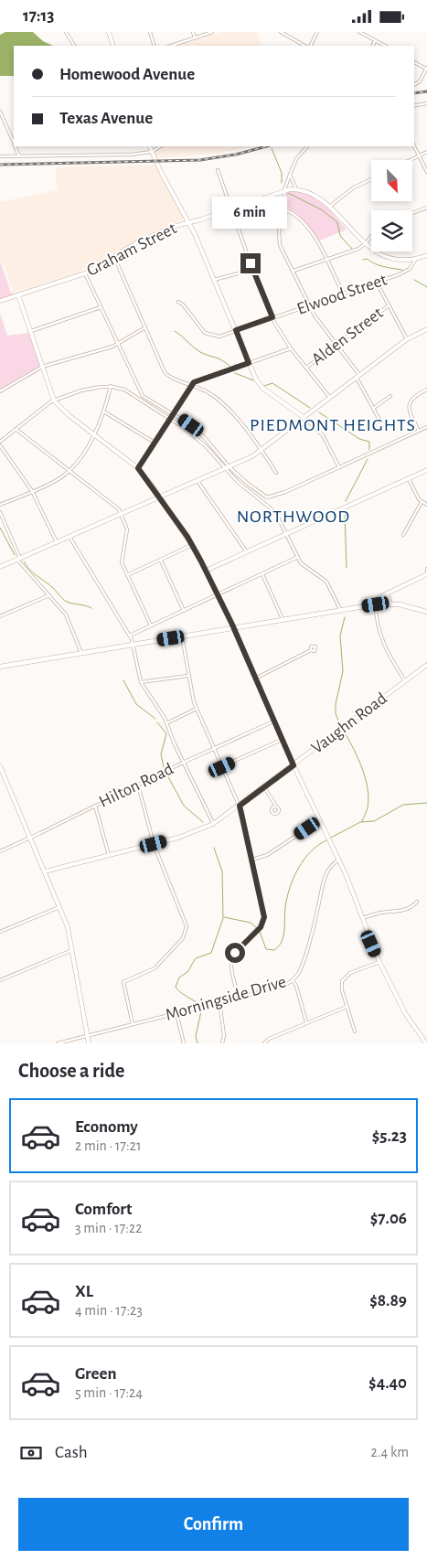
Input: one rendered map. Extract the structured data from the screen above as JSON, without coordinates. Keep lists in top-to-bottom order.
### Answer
{
  "streets": {
    "street": [
      "Graham Street",
      "Elwood Street",
      "Alden Street",
      "Vaughn Road",
      "Hilton Road",
      "Morningside Drive"
    ]
  },
  "crossings": [
    ["Graham Street", "Elwood Street"]
  ],
  "districts": ["PIEDMONT HEIGHTS", "NORTHWOOD"],
  "north": "bottom right",
  "page": {
    "status": "17:13",
    "banner": ["Homewood Avenue", "Texas Avenue"],
    "bubble": "6 min",
    "heading": "Choose a ride",
    "list": [
      {
        "name": "Economy",
        "note": "2 min · 17:21",
        "value": "$5.23"
      },
      {
        "name": "Comfort",
        "note": "3 min · 17:22",
        "value": "$7.06"
      },
      {
        "name": "XL",
        "note": "4 min · 17:23",
        "value": "$8.89"
      },
      {
        "name": "Green",
        "note": "5 min · 17:24",
        "value": "$4.40"
      }
    ],
    "pay": ["Cash", "2.4 km"],
    "buttons": "Confirm"
  }
}
